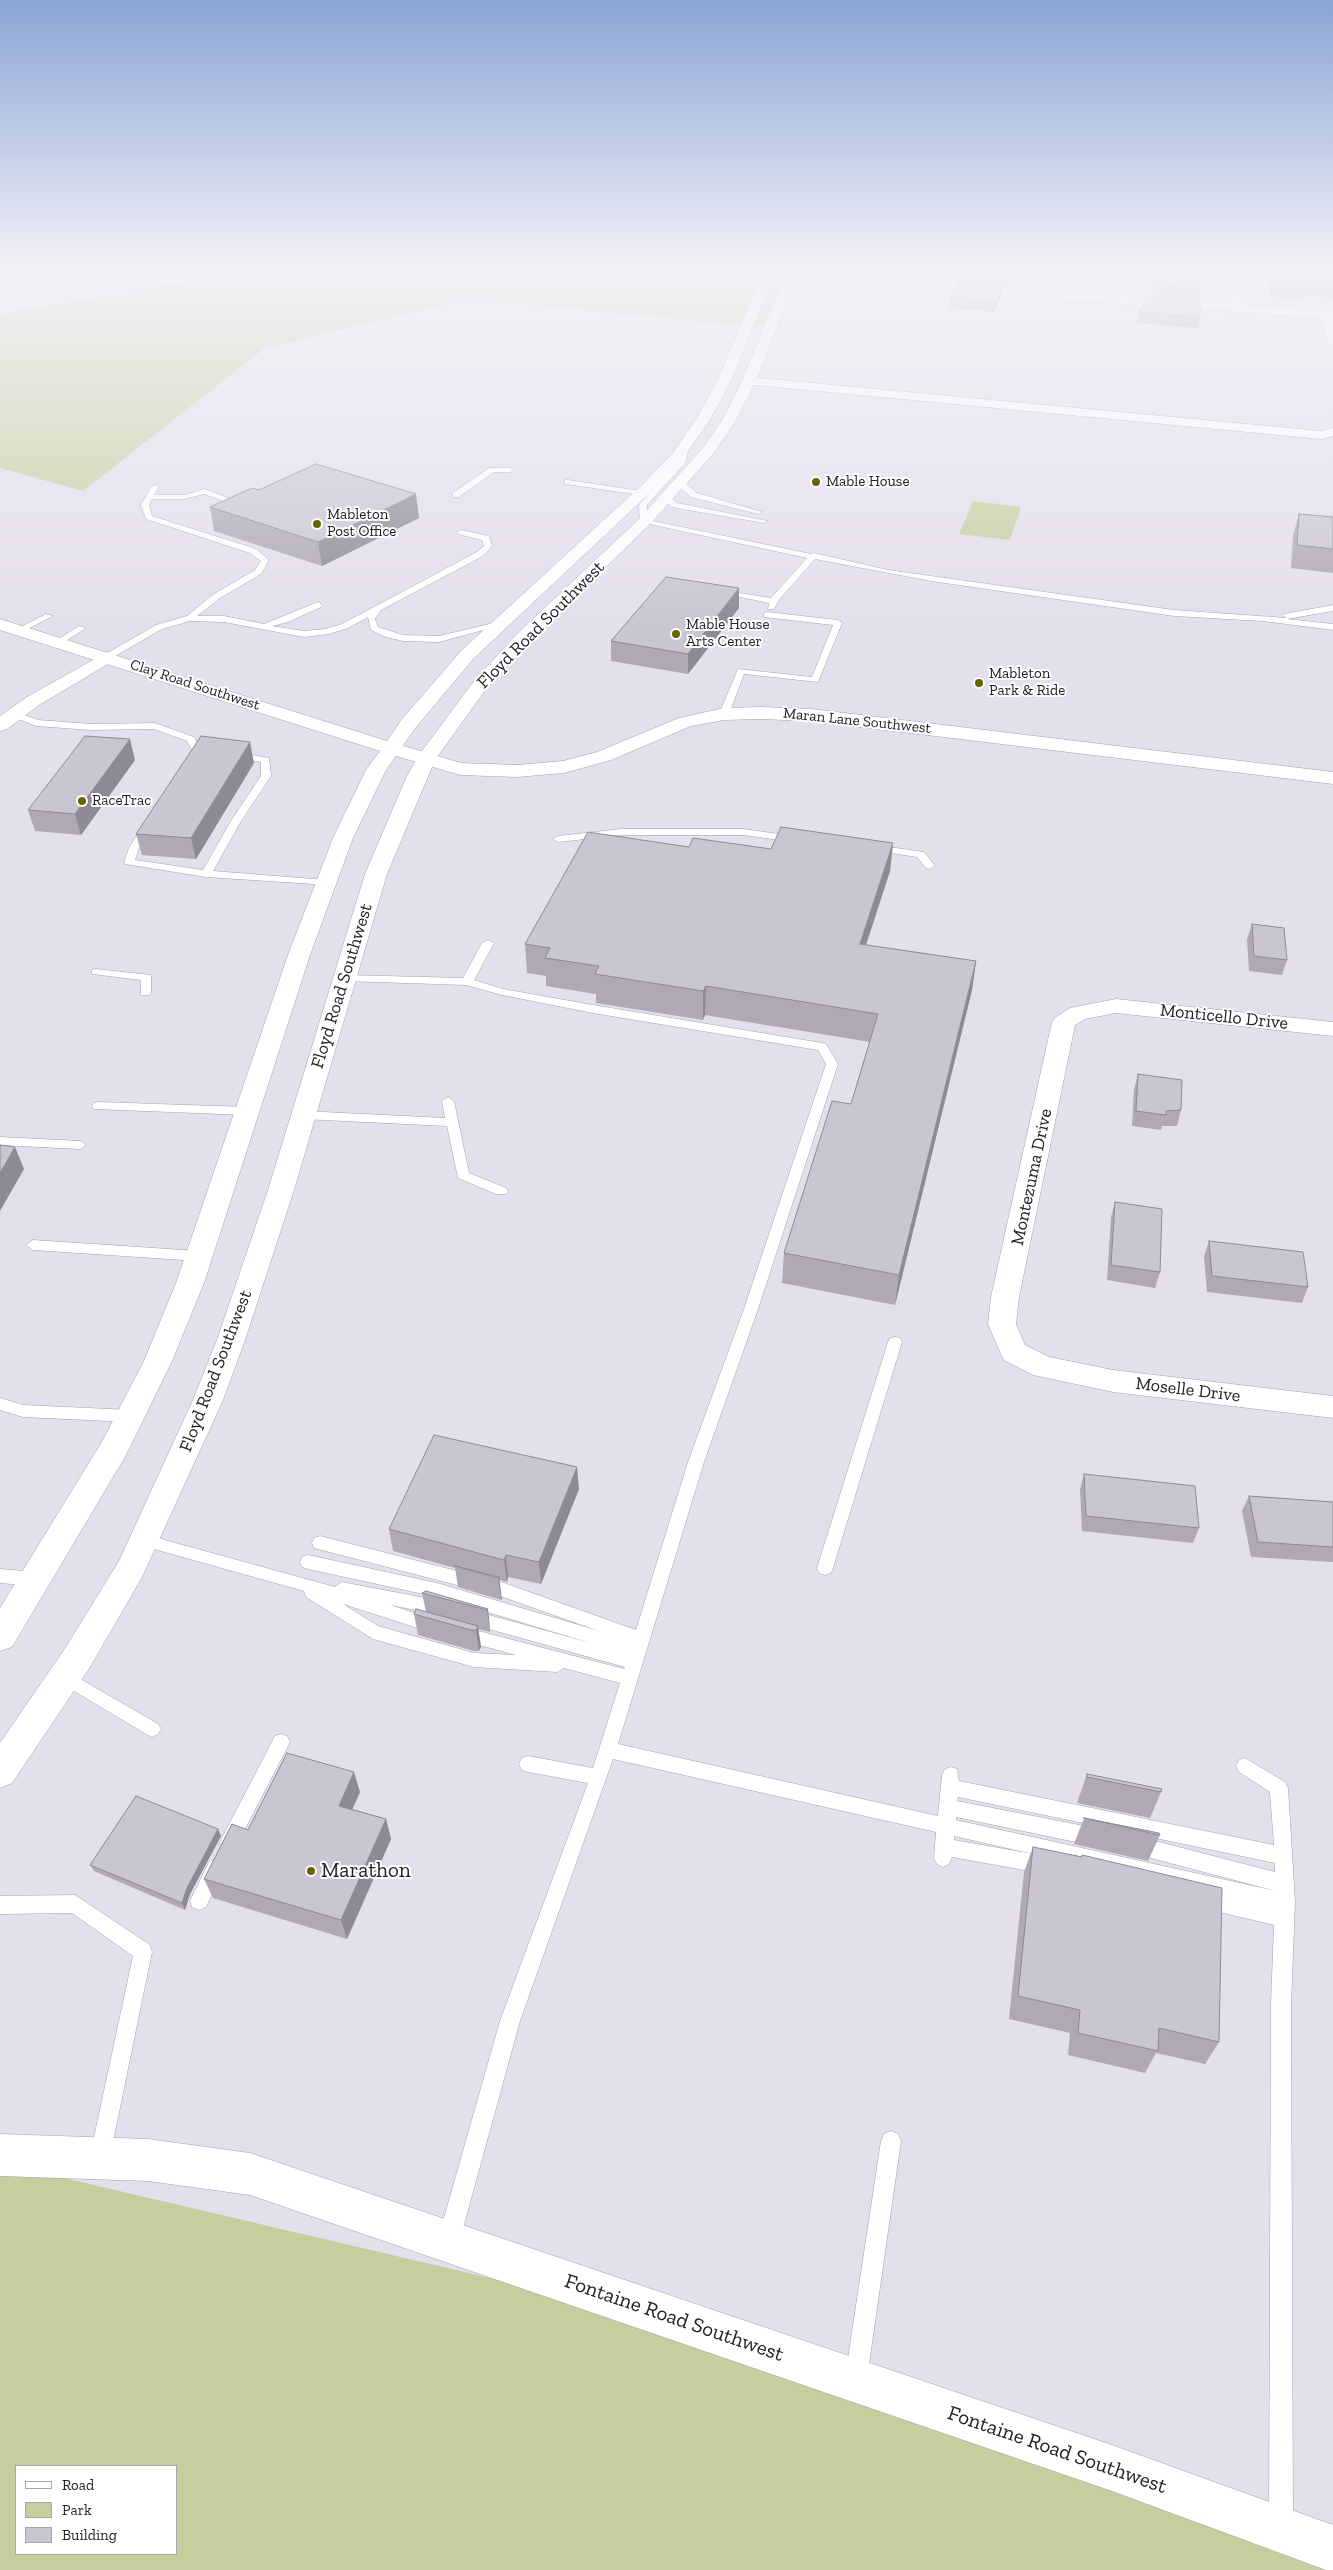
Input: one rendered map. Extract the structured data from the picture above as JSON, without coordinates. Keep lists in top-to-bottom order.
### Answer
{
  "streets": {
    "main road": [
      "Floyd Road Southwest",
      "Clay Road Southwest",
      "Maran Lane Southwest",
      "Monticello Drive",
      "Montezuma Drive",
      "Moselle Drive",
      "Fontaine Road Southwest"
    ]
  },
  "crossings": [
    ["Floyd Road Southwest", "Clay Road Southwest"],
    ["Floyd Road Southwest", "Maran Lane Southwest"],
    ["Clay Road Southwest", "Maran Lane Southwest"],
    ["Monticello Drive", "Montezuma Drive"],
    ["Montezuma Drive", "Moselle Drive"]
  ],
  "places": [
    "Mable House",
    "Mableton Post Office",
    "Mable House Arts Center",
    "Mableton Park & Ride",
    "RaceTrac",
    "Marathon"
  ],
  "legend": ["Road", "Park", "Building"]
}
